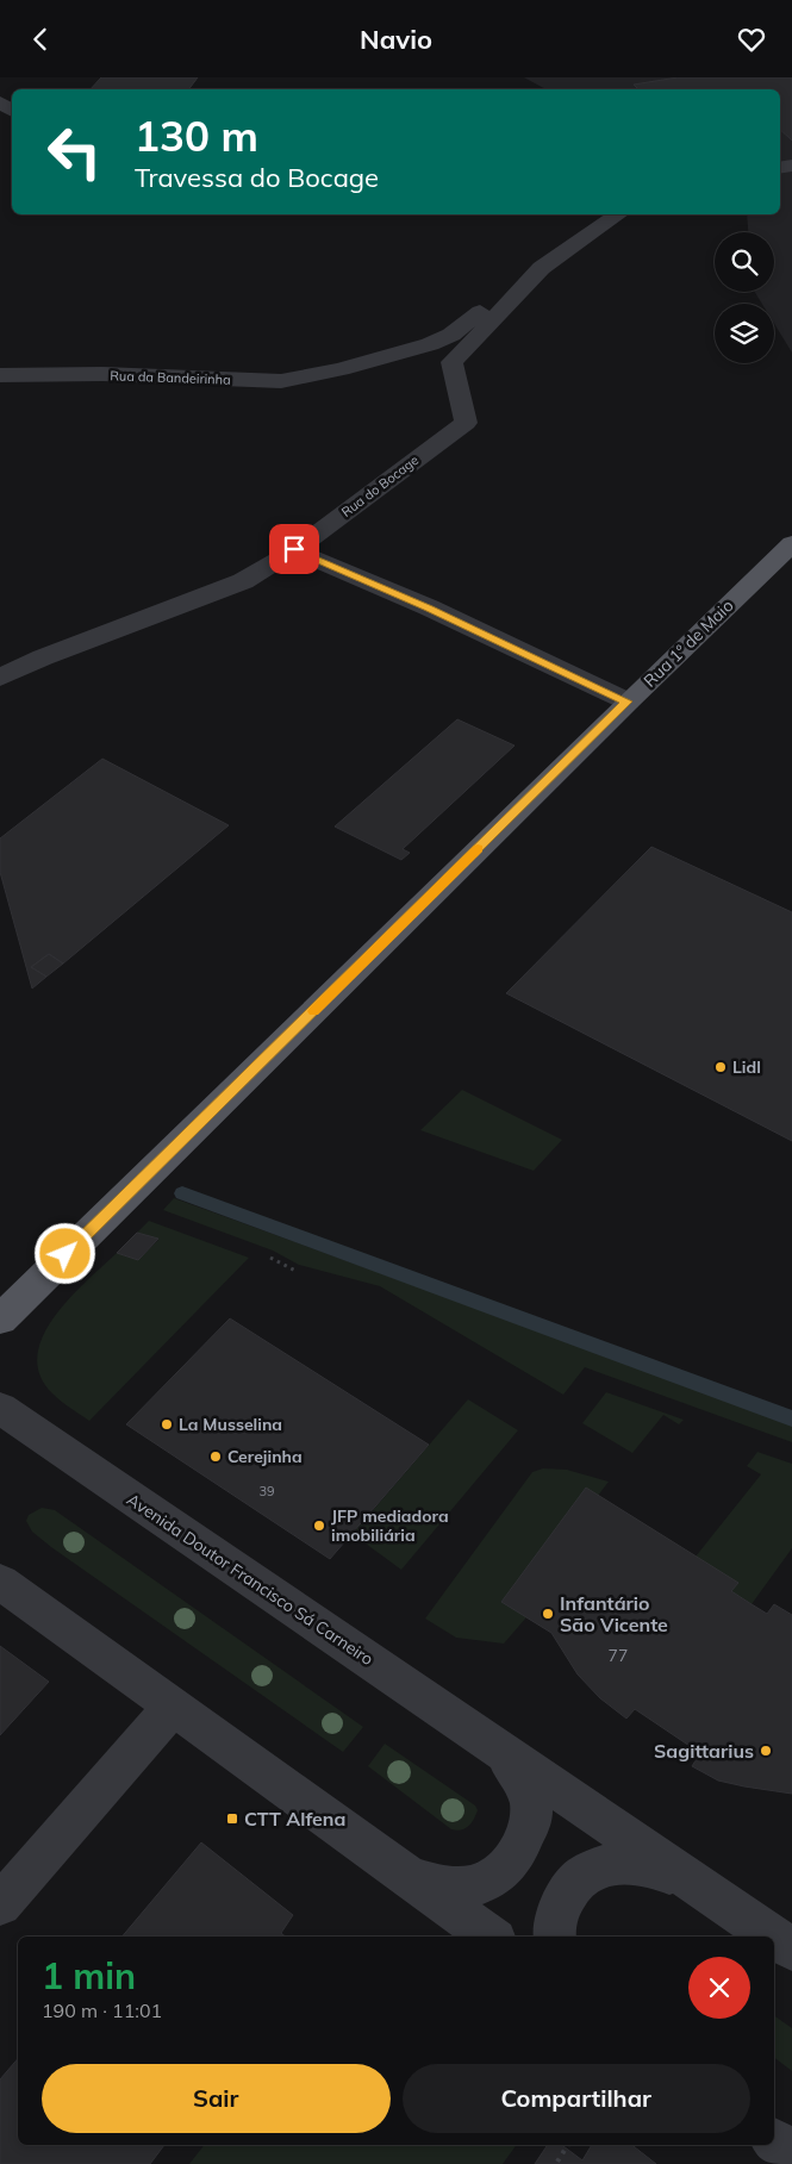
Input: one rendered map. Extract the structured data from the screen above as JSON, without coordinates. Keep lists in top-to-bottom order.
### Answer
{
  "streets": {
    "main road": ["Rua 1º de Maio"],
    "street": ["Rua da Bandeirinha", "Rua do Bocage", "Avenida Doutor Francisco Sá Carneiro"]
  },
  "crossings": [
    ["Rua da Bandeirinha", "Rua do Bocage"]
  ],
  "places": {
    "other": [
      "Lidl",
      "La Musselina",
      "Cerejinha",
      "JFP mediadora imobiliária",
      "Infantário São Vicente",
      "Sagittarius"
    ],
    "transit": ["CTT Alfena"]
  },
  "house_numbers": ["39", "77"],
  "page": {
    "header": "Navio",
    "turn": ["130 m", "Travessa do Bocage"],
    "heading": ["1 min", "190 m · 11:01"],
    "buttons": ["Sair", "Compartilhar"]
  }
}
